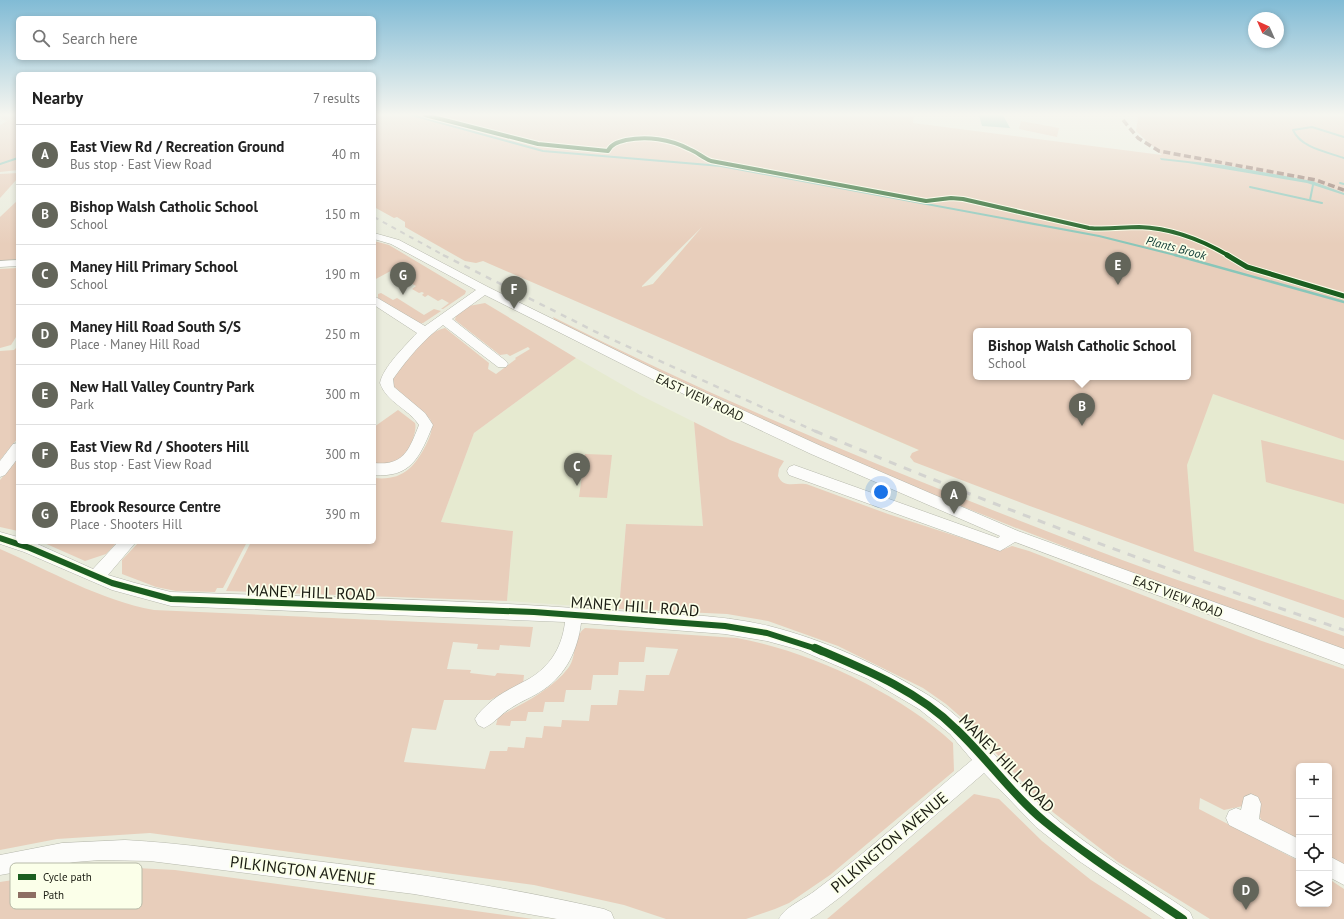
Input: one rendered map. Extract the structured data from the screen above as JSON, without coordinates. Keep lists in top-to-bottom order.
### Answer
{
  "streets": {
    "street": ["EAST VIEW ROAD", "MANEY HILL ROAD", "PILKINGTON AVENUE"]
  },
  "crossings": [
    ["MANEY HILL ROAD", "PILKINGTON AVENUE"]
  ],
  "water": ["Plants Brook"],
  "legend": ["Cycle path", "Path"],
  "north": "top left",
  "page": {
    "search": "Search here",
    "heading": ["Nearby", "7 results"],
    "list": [
      {
        "mark": "A",
        "name": "East View Rd / Recreation Ground",
        "note": "Bus stop · East View Road",
        "value": "40 m"
      },
      {
        "mark": "B",
        "name": "Bishop Walsh Catholic School",
        "note": "School",
        "value": "150 m"
      },
      {
        "mark": "C",
        "name": "Maney Hill Primary School",
        "note": "School",
        "value": "190 m"
      },
      {
        "mark": "D",
        "name": "Maney Hill Road South S/S",
        "note": "Place · Maney Hill Road",
        "value": "250 m"
      },
      {
        "mark": "E",
        "name": "New Hall Valley Country Park",
        "note": "Park",
        "value": "300 m"
      },
      {
        "mark": "F",
        "name": "East View Rd / Shooters Hill",
        "note": "Bus stop · East View Road",
        "value": "300 m"
      },
      {
        "mark": "G",
        "name": "Ebrook Resource Centre",
        "note": "Place · Shooters Hill",
        "value": "390 m"
      }
    ],
    "pins": [
      "E",
      "G",
      "F",
      "B",
      "C",
      "A",
      "D"
    ],
    "popup": ["Bishop Walsh Catholic School", "School"],
    "map_buttons": ["+", "−"]
  }
}
